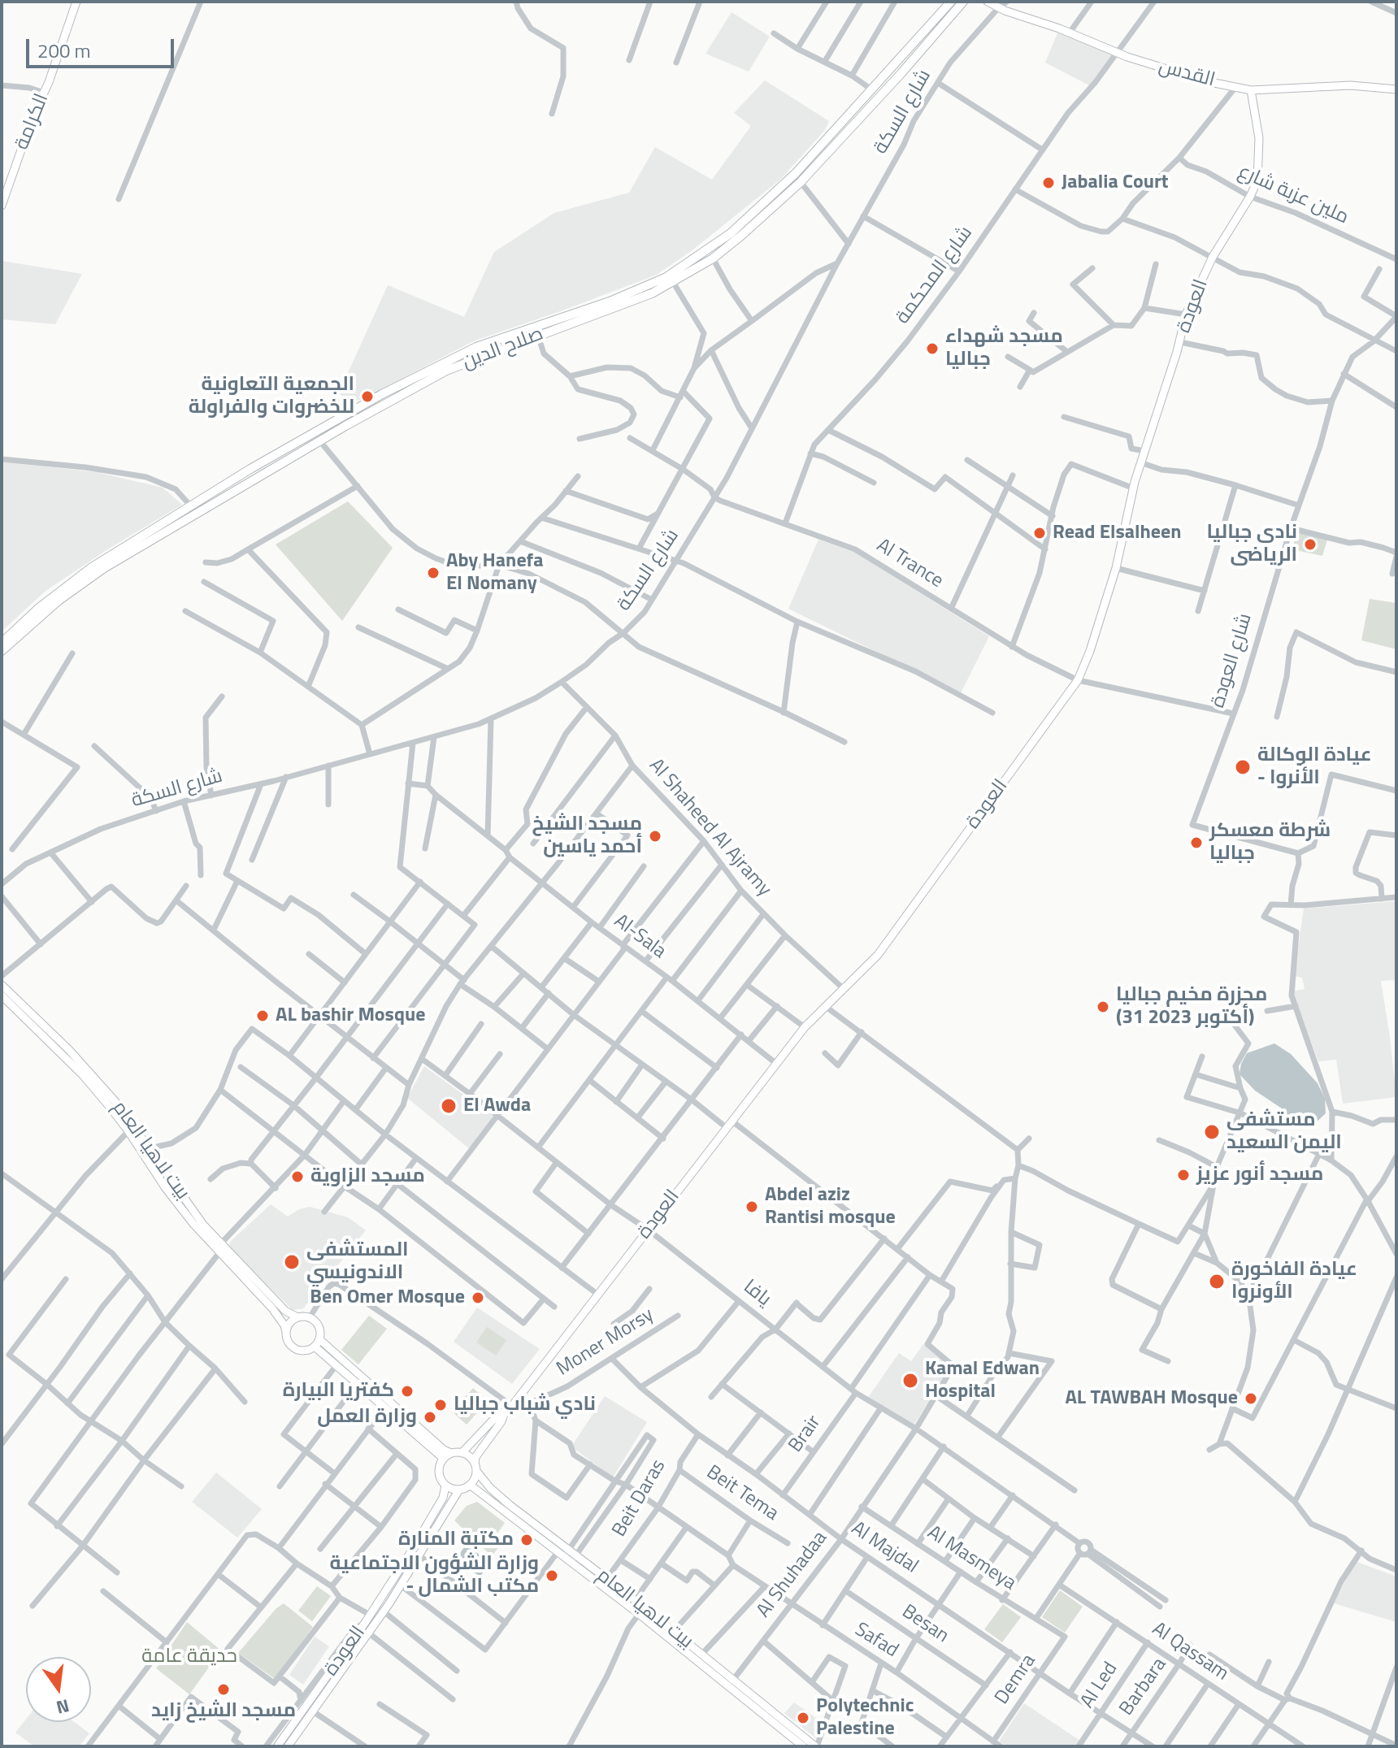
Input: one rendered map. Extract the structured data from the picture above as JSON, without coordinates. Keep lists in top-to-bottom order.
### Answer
{
  "streets": {
    "highway": ["صلاح الدين"],
    "main road": [
      "القدس",
      "الكرامة",
      "العودة",
      "بيت لاهيا العام"
    ],
    "street": [
      "شارع السكة",
      "ملين عزبة شارع",
      "شارع المحكمة",
      "Al Trance",
      "شارع العودة",
      "Al Shaheed Al Ajramy",
      "Al-Sala",
      "يافا",
      "Moner Morsy",
      "Brair",
      "Beit Tema",
      "Beit Daras",
      "Al Majdal",
      "Al Masmeya",
      "Al Shuhadaa",
      "Besan",
      "Safad",
      "Al Qassam",
      "Demra",
      "Al Led",
      "Barbara"
    ]
  },
  "crossings": [
    ["القدس", "شارع السكة"],
    ["القدس", "شارع المحكمة"],
    ["القدس", "العودة"],
    ["شارع السكة", "Al Trance"],
    ["شارع السكة", "Al Shaheed Al Ajramy"],
    ["ملين عزبة شارع", "العودة"],
    ["شارع المحكمة", "Al Trance"],
    ["العودة", "Al Trance"],
    ["العودة", "Al Shaheed Al Ajramy"],
    ["العودة", "Al-Sala"],
    ["العودة", "بيت لاهيا العام"],
    ["العودة", "يافا"],
    ["العودة", "Moner Morsy"],
    ["Al Trance", "شارع العودة"],
    ["بيت لاهيا العام", "Beit Daras"],
    ["بيت لاهيا العام", "Al Shuhadaa"],
    ["يافا", "Brair"],
    ["يافا", "Al Shuhadaa"],
    ["Moner Morsy", "Al Majdal"],
    ["Brair", "Al Majdal"],
    ["Beit Tema", "Beit Daras"],
    ["Beit Daras", "Al Majdal"],
    ["Al Majdal", "Al Shuhadaa"],
    ["Al Majdal", "Demra"],
    ["Al Majdal", "Al Led"],
    ["Al Majdal", "Barbara"],
    ["Al Masmeya", "Al Shuhadaa"],
    ["Al Masmeya", "Demra"],
    ["Al Shuhadaa", "Safad"],
    ["Safad", "Demra"],
    ["Al Qassam", "Al Led"],
    ["Al Qassam", "Barbara"]
  ],
  "parks": ["حديقة عامة"],
  "places": [
    "Jabalia Court",
    "مسجد شهداء جباليا",
    "الجمعية التعاونية للخضروات والفراولة",
    "Read Elsalheen",
    "نادى جباليا الرياضى",
    "Aby Hanefa El Nomany",
    "عيادة الوكالة - الأنروا",
    "مسجد الشيخ أحمد ياسين",
    "شرطة معسكر جباليا",
    "مجزرة مخيم جباليا (31 أكتوبر 2023)",
    "AL bashir Mosque",
    "El Awda",
    "مستشفى اليمن السعيد",
    "مسجد أنور عزيز",
    "مسجد الزاوية",
    "Abdel aziz Rantisi mosque",
    "المستشفى الاندونيسي",
    "عيادة الفاخورة الأونروا",
    "Ben Omer Mosque",
    "Kamal Edwan Hospital",
    "كفتريا البيارة",
    "AL TAWBAH Mosque",
    "نادي شباب جباليا",
    "وزارة العمل",
    "مكتبة المنارة",
    "وزارة الشؤون الاجتماعية - مكتب الشمال",
    "مسجد الشيخ زايد",
    "Polytechnic Palestine"
  ],
  "scale_bar": "200 m",
  "north": "bottom"
}
